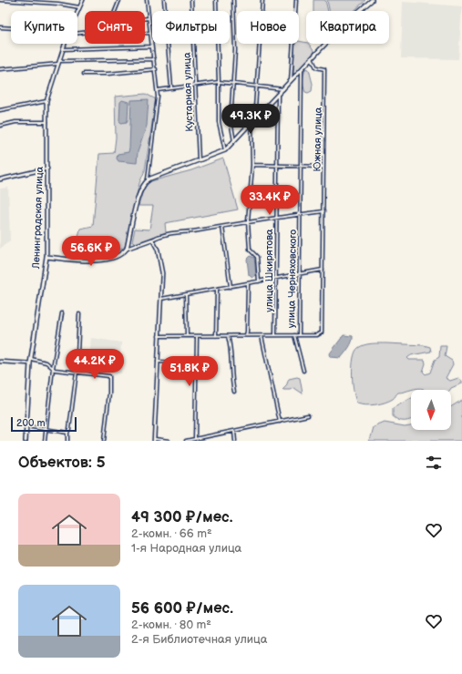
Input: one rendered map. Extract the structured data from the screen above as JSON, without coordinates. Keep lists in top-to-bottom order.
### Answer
{
  "streets": {
    "main road": ["Ленинградская улица"],
    "street": [
      "Кустарная улица",
      "Южная улица",
      "улица Шкирятова",
      "улица Черняховского"
    ]
  },
  "crossings": [
    ["Южная улица", "улица Черняховского"]
  ],
  "scale_bar": "200 m",
  "north": "bottom",
  "page": {
    "chip": [
      "Купить",
      "Снять",
      "Фильтры",
      "Новое",
      "Квартира"
    ],
    "price": [
      "49.3K ₽",
      "33.4K ₽",
      "56.6K ₽",
      "44.2K ₽",
      "51.8K ₽"
    ],
    "scale": "200 m",
    "heading": "Объектов: 5",
    "list": [
      {
        "name": "49 300 ₽/мес.",
        "note": "2-комн. · 66 m² · 1-я Народная улица"
      },
      {
        "name": "56 600 ₽/мес.",
        "note": "2-комн. · 80 m² · 2-я Библиотечная улица"
      }
    ]
  }
}
